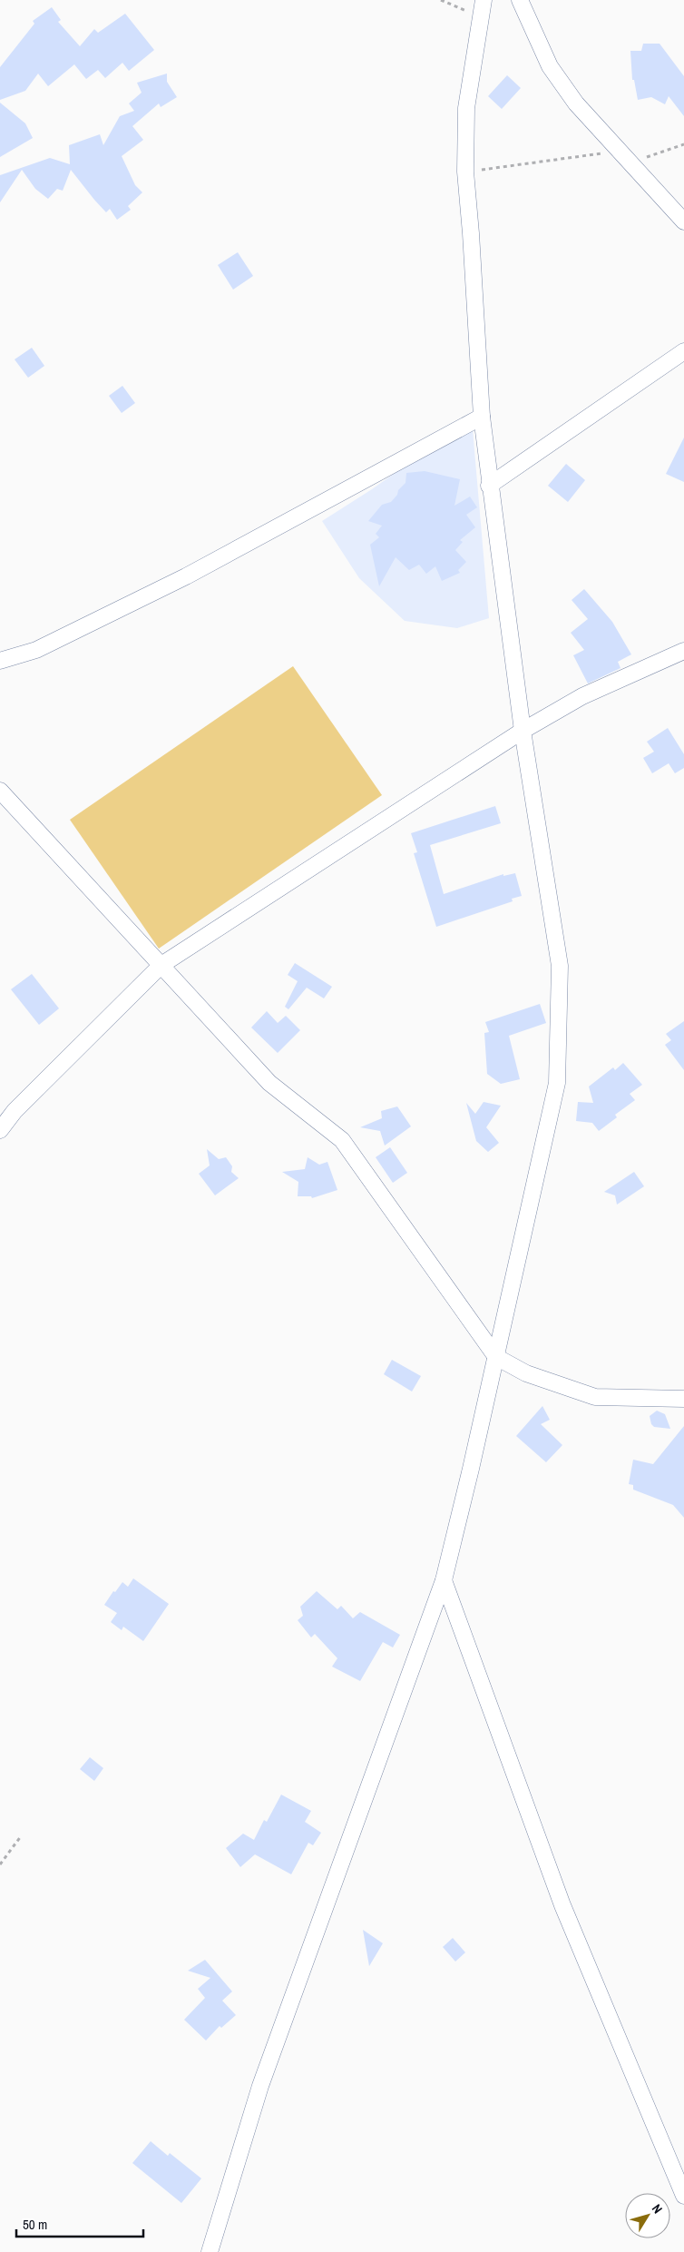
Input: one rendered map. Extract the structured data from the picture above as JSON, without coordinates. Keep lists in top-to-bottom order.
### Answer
{
  "scale_bar": "50 m",
  "north": "top right"
}
